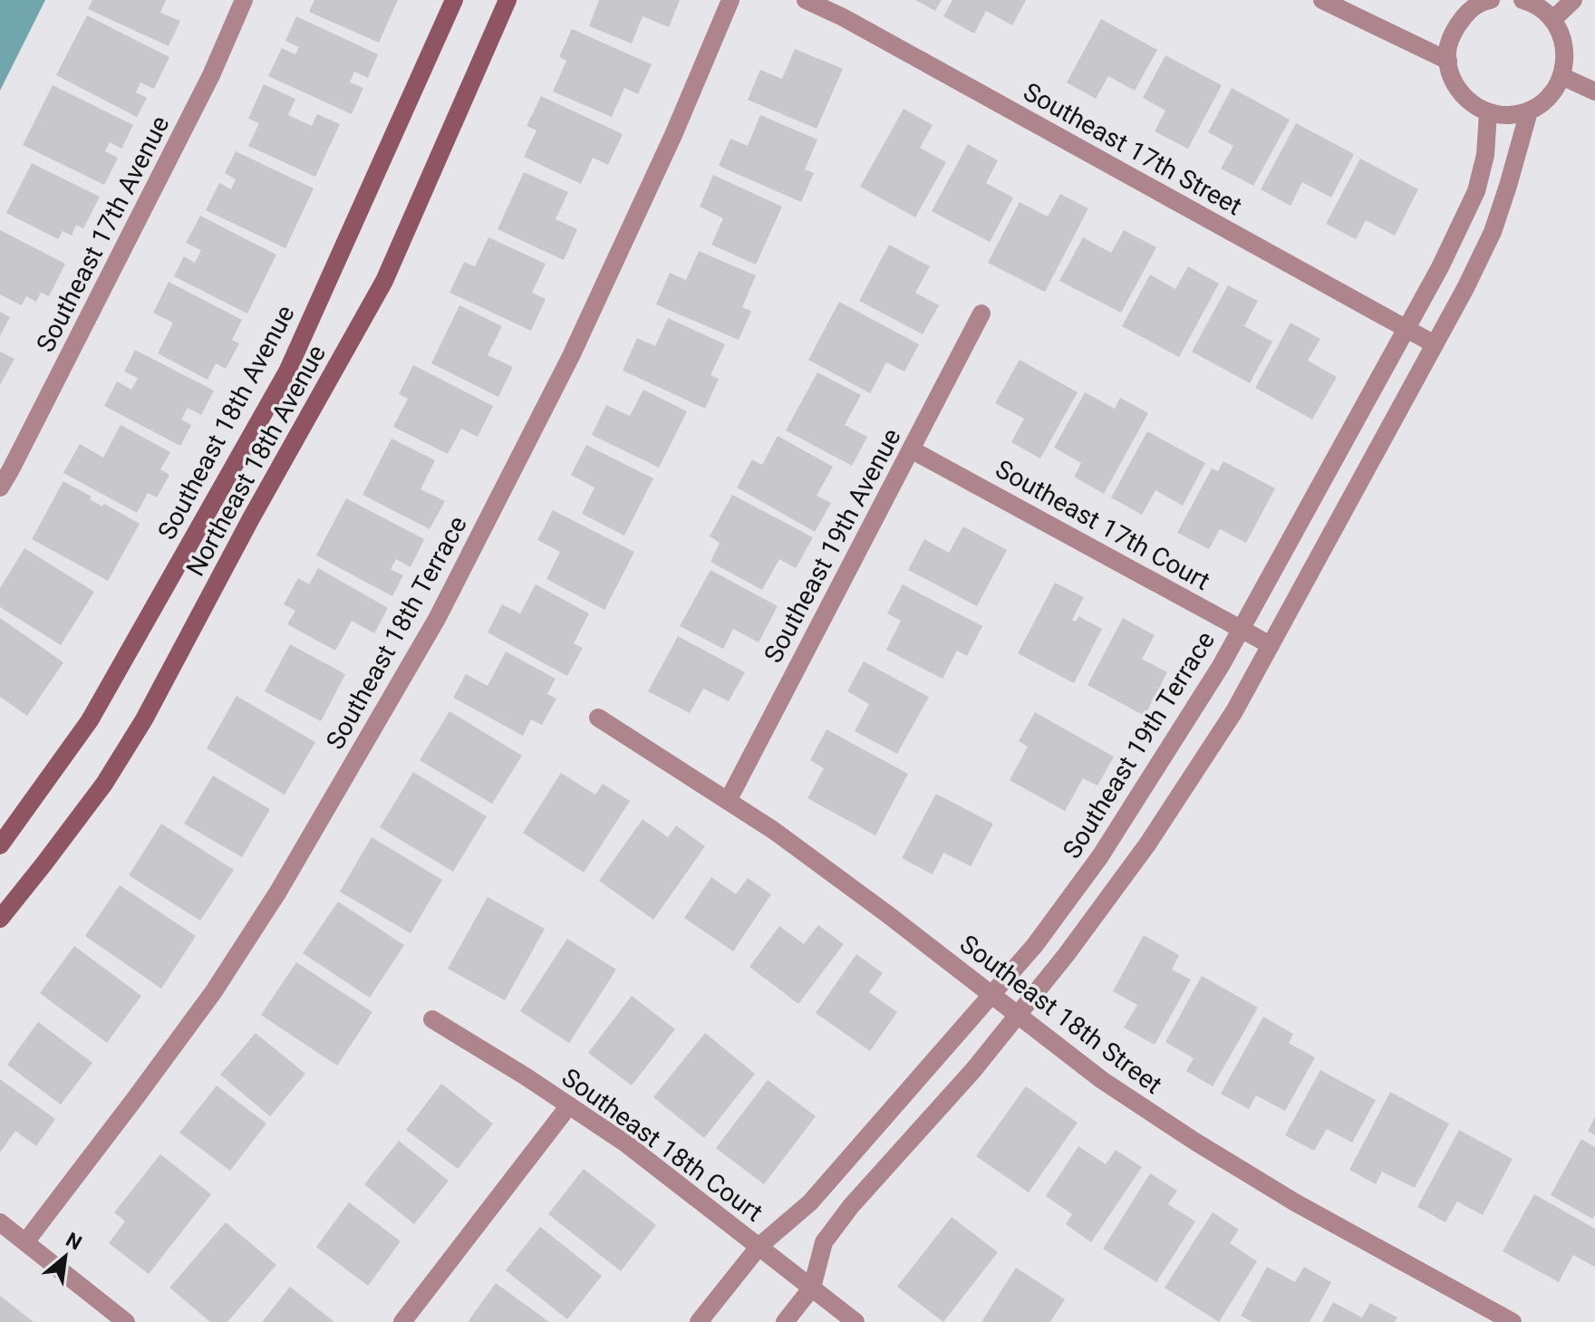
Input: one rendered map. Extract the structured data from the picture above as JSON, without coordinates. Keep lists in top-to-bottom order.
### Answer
{
  "streets": {
    "street": [
      "Southeast 17th Street",
      "Southeast 17th Avenue",
      "Southeast 18th Avenue",
      "Northeast 18th Avenue",
      "Southeast 17th Court",
      "Southeast 19th Avenue",
      "Southeast 18th Terrace",
      "Southeast 19th Terrace",
      "Southeast 18th Street",
      "Southeast 18th Court"
    ]
  },
  "crossings": [
    ["Southeast 17th Street", "Southeast 19th Terrace"],
    ["Southeast 17th Court", "Southeast 19th Avenue"],
    ["Southeast 17th Court", "Southeast 19th Terrace"],
    ["Southeast 19th Avenue", "Southeast 18th Street"],
    ["Southeast 19th Terrace", "Southeast 18th Street"],
    ["Southeast 19th Terrace", "Southeast 18th Court"]
  ],
  "north": "top right"
}
